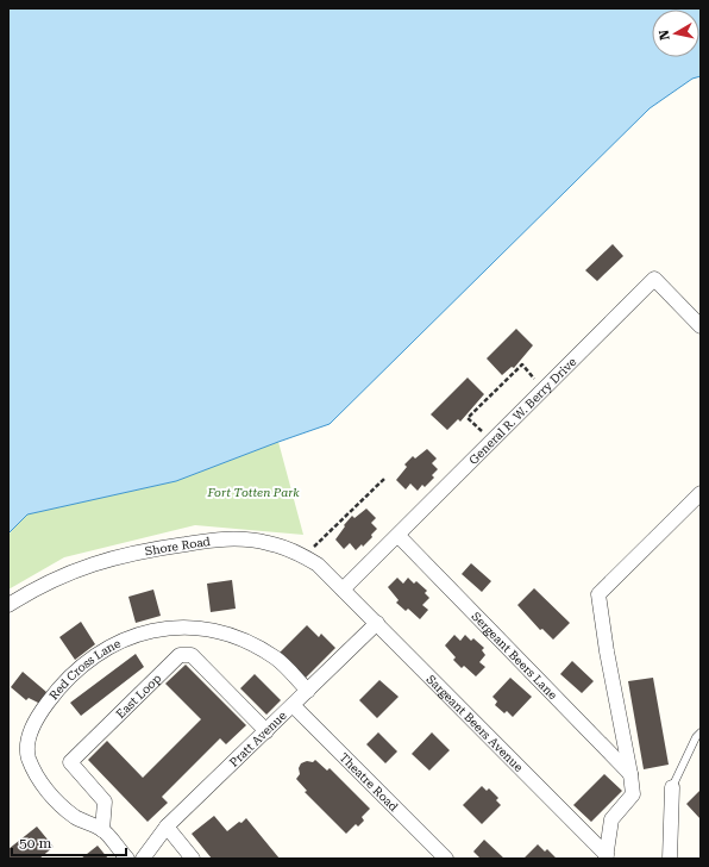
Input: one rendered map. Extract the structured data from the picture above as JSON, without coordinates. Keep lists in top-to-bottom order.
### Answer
{
  "streets": {
    "street": [
      "General R. W. Berry Drive",
      "Shore Road",
      "Sergeant Beers Lane",
      "Red Cross Lane",
      "East Loop",
      "Sargeant Beers Avenue",
      "Pratt Avenue",
      "Theatre Road"
    ]
  },
  "crossings": [
    ["General R. W. Berry Drive", "Shore Road"],
    ["General R. W. Berry Drive", "Sergeant Beers Lane"],
    ["General R. W. Berry Drive", "Sargeant Beers Avenue"],
    ["Shore Road", "Sargeant Beers Avenue"],
    ["Red Cross Lane", "East Loop"],
    ["Red Cross Lane", "Pratt Avenue"],
    ["East Loop", "Pratt Avenue"],
    ["Sargeant Beers Avenue", "Pratt Avenue"],
    ["Pratt Avenue", "Theatre Road"]
  ],
  "parks": ["Fort Totten Park"],
  "scale_bar": "50 m",
  "north": "left"
}
